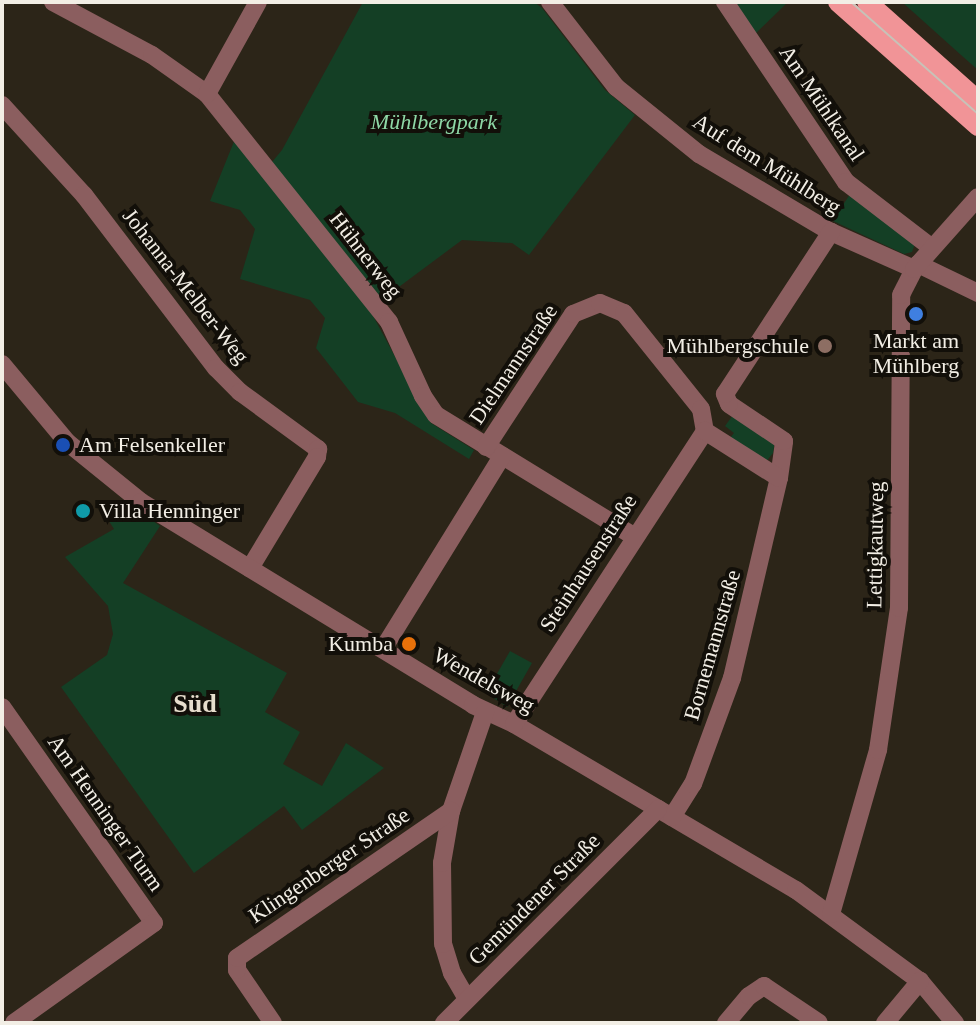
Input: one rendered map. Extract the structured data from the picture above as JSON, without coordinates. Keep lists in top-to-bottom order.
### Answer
{
  "streets": {
    "street": [
      "Am Mühlkanal",
      "Auf dem Mühlberg",
      "Hühnerweg",
      "Johanna-Melber-Weg",
      "Dielmannstraße",
      "Lettigkautweg",
      "Steinhausenstraße",
      "Bornemannstraße",
      "Wendelsweg",
      "Am Henninger Turm",
      "Klingenberger Straße",
      "Gemündener Straße"
    ]
  },
  "crossings": [
    ["Am Mühlkanal", "Lettigkautweg"],
    ["Auf dem Mühlberg", "Lettigkautweg"],
    ["Auf dem Mühlberg", "Bornemannstraße"],
    ["Hühnerweg", "Dielmannstraße"],
    ["Hühnerweg", "Steinhausenstraße"],
    ["Johanna-Melber-Weg", "Wendelsweg"],
    ["Dielmannstraße", "Steinhausenstraße"],
    ["Dielmannstraße", "Wendelsweg"],
    ["Lettigkautweg", "Wendelsweg"],
    ["Steinhausenstraße", "Wendelsweg"],
    ["Bornemannstraße", "Wendelsweg"],
    ["Bornemannstraße", "Gemündener Straße"],
    ["Wendelsweg", "Gemündener Straße"]
  ],
  "districts": ["Süd"],
  "parks": ["Mühlbergpark"],
  "places": [
    "Markt am Mühlberg",
    "Mühlbergschule",
    "Am Felsenkeller",
    "Villa Henninger",
    "Kumba"
  ]
}
